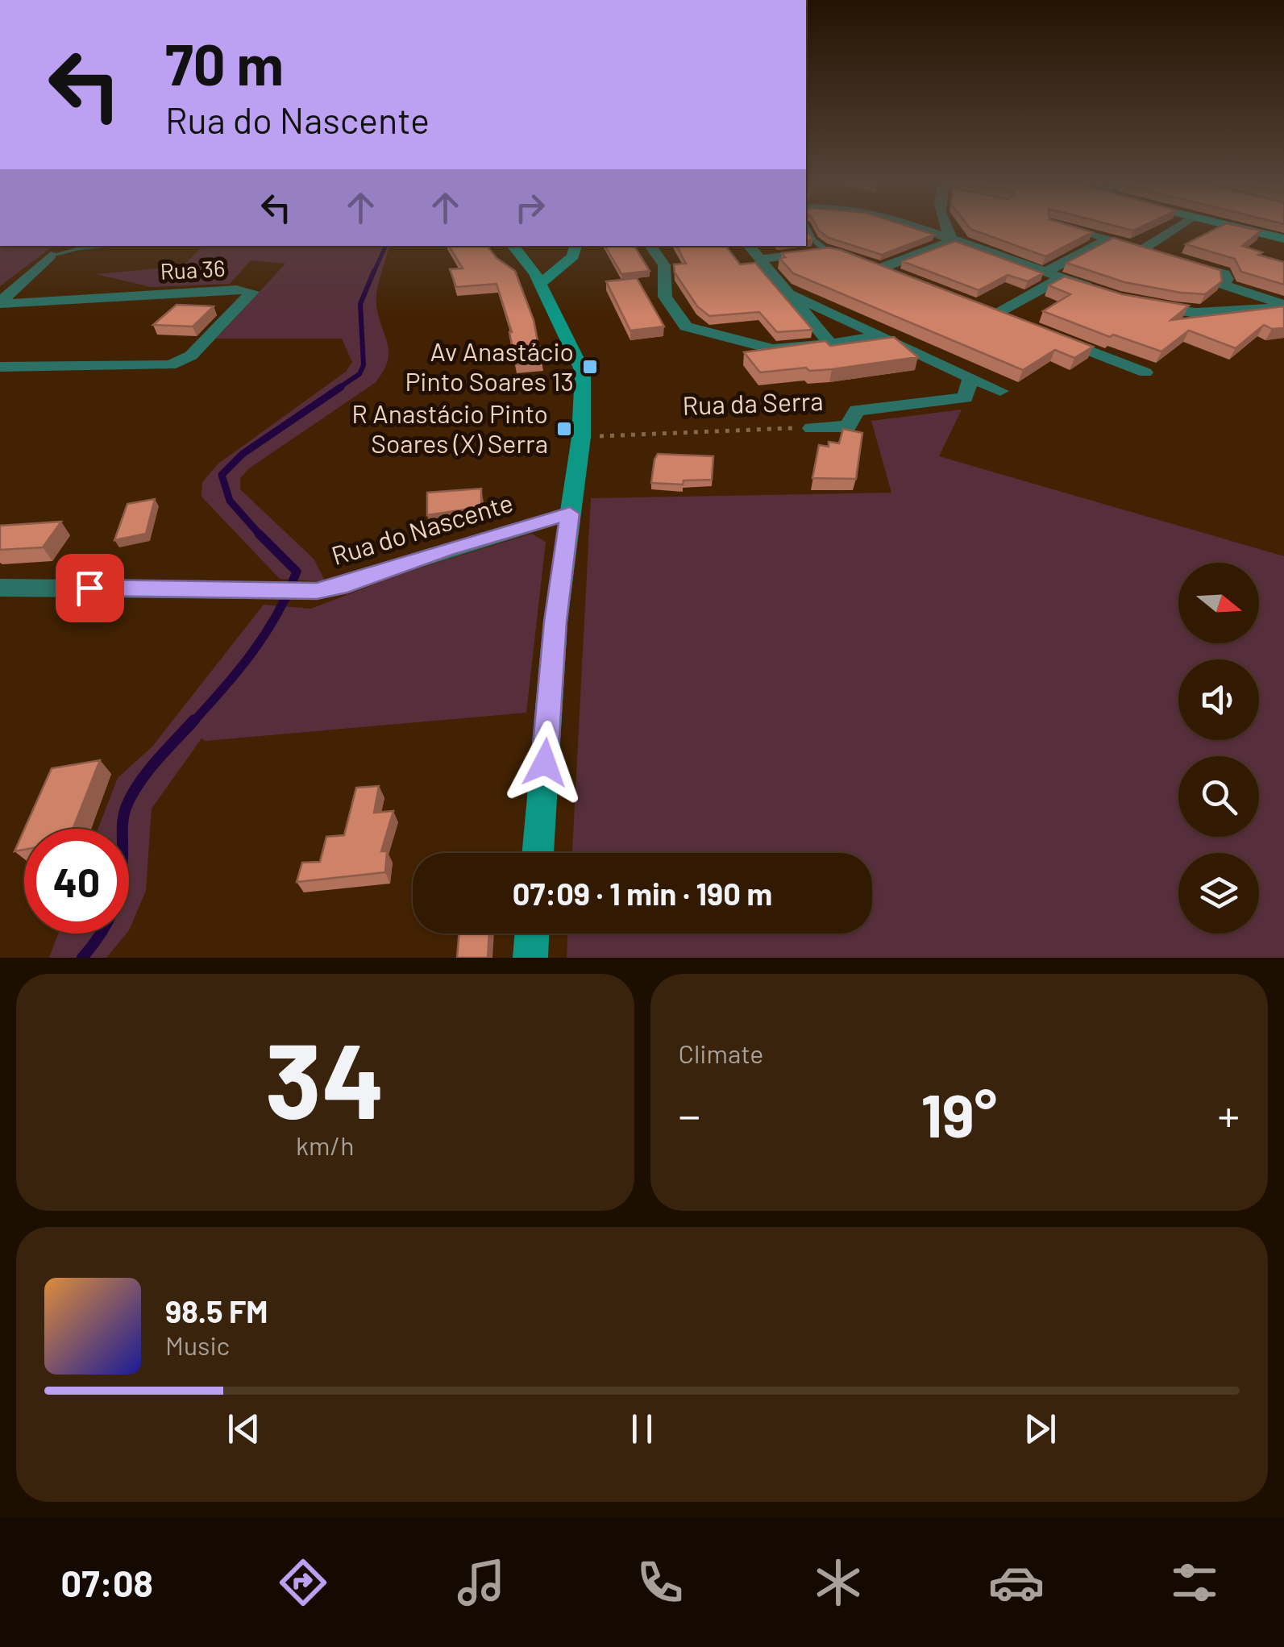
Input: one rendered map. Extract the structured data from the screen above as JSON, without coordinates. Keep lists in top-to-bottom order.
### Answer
{
  "streets": {
    "street": ["Rua 36", "Rua da Serra", "Rua do Nascente"]
  },
  "places": {
    "transit": ["Av Anastácio Pinto Soares 13", "R Anastácio Pinto Soares (X) Serra"]
  },
  "north": "right",
  "page": {
    "turn": ["70 m", "Rua do Nascente"],
    "limit": "40",
    "trip": "07:09 · 1 min · 190 m",
    "tile": [
      ["34", "km/h"],
      "Climate"
    ],
    "heat": ["−", "19°", "+"],
    "song": ["98.5 FM", "Music"],
    "tabs": "07:08"
  }
}
